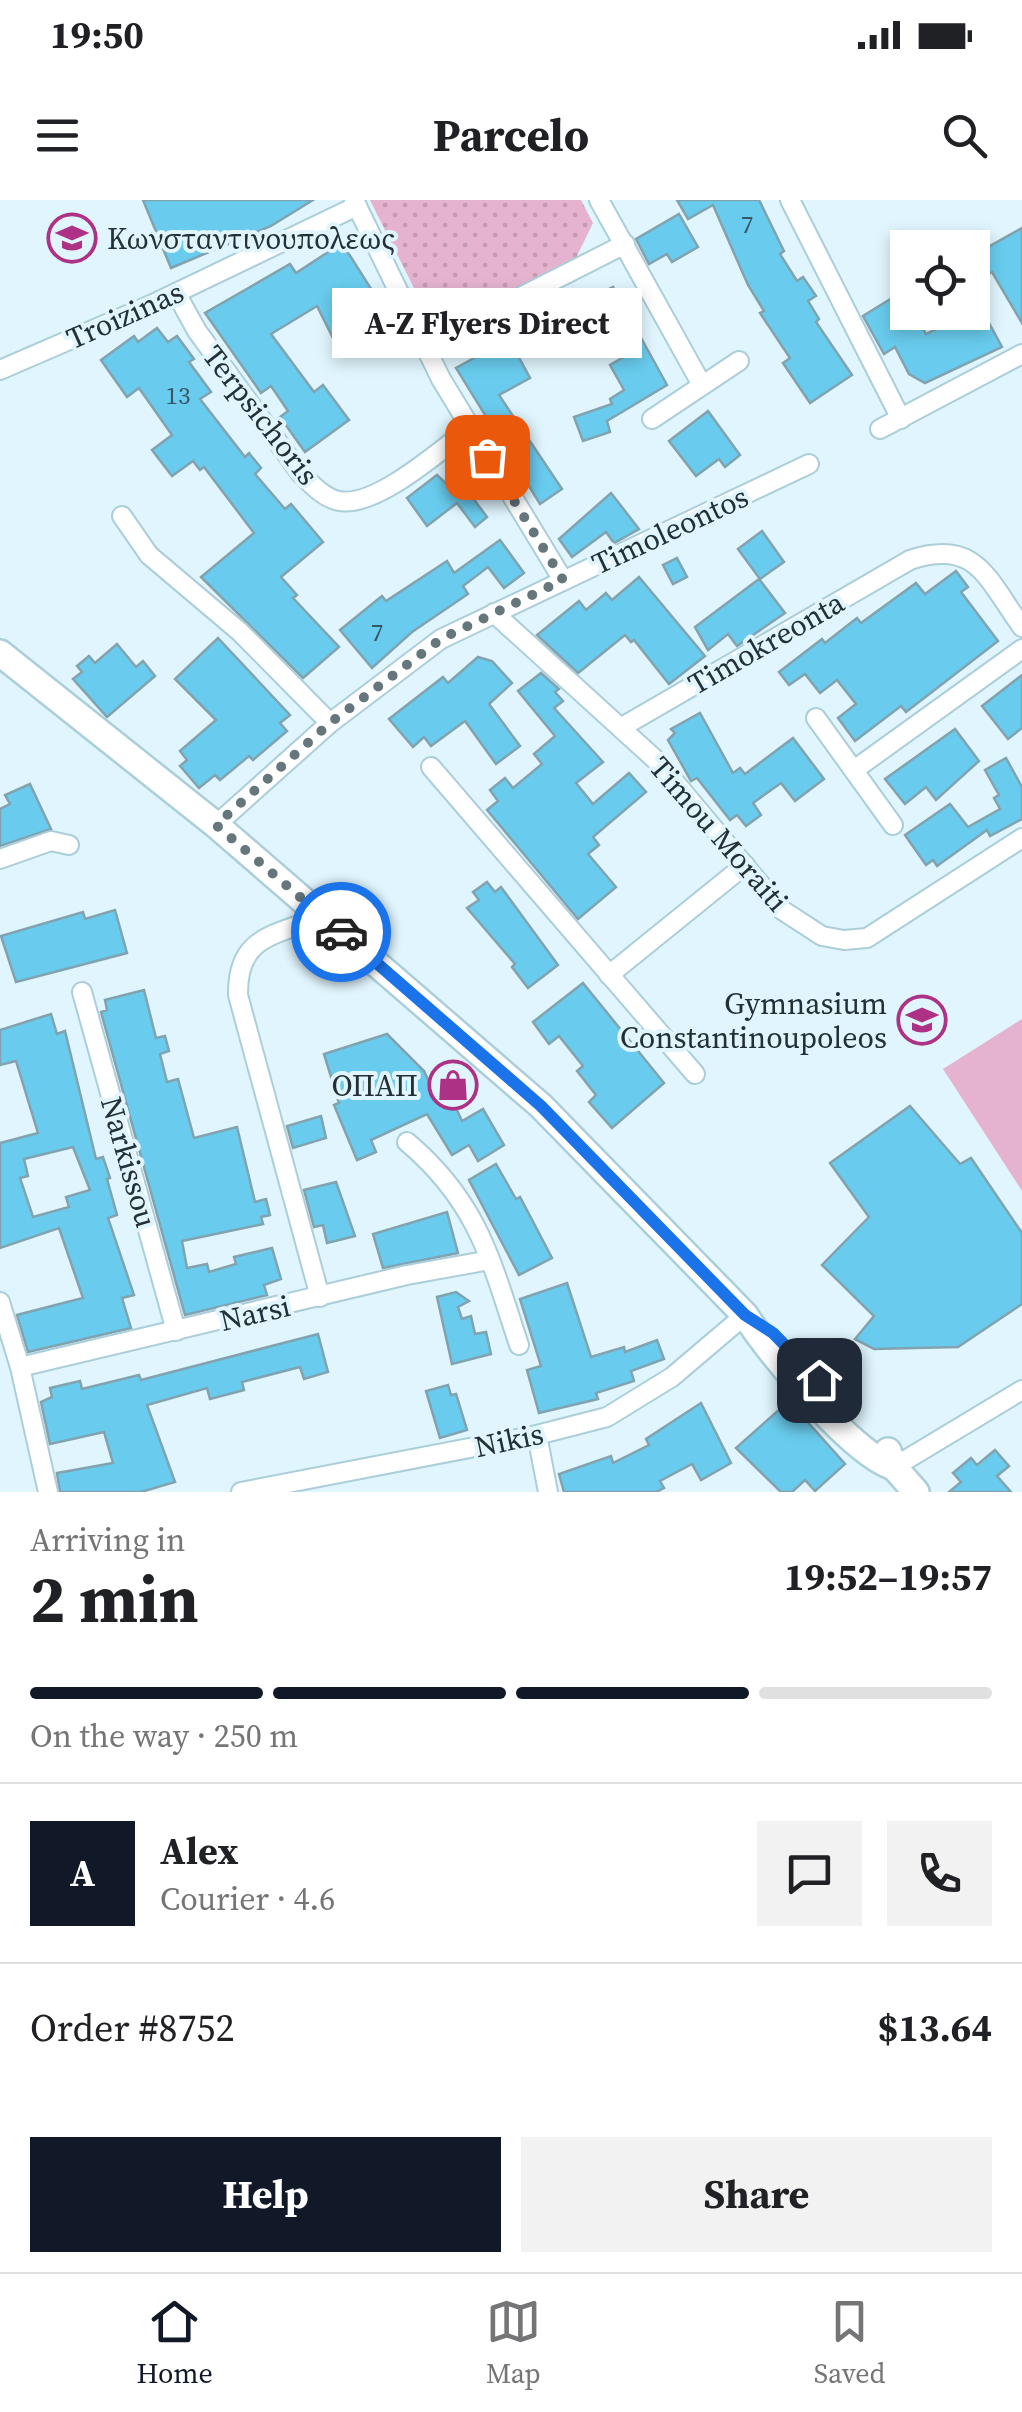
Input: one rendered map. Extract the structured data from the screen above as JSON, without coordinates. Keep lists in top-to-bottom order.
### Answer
{
  "streets": {
    "street": [
      "Troizinas",
      "Terpsichoris",
      "Timoleontos",
      "Timokreonta",
      "Timou Moraiti",
      "Narkissou",
      "Narsi",
      "Nikis"
    ]
  },
  "crossings": [
    ["Troizinas", "Terpsichoris"],
    ["Timoleontos", "Timou Moraiti"],
    ["Timokreonta", "Timou Moraiti"],
    ["Narkissou", "Narsi"]
  ],
  "places": {
    "school or university": ["Κωνσταντινουπολεως", "Gymnasium Constantinoupoleos"],
    "other": ["A-Z Flyers Direct"],
    "shop": ["ΟΠΑΠ"]
  },
  "house_numbers": ["7", "13", "7"],
  "page": {
    "status": "19:50",
    "header": "Parcelo",
    "bubble": "A-Z Flyers Direct",
    "heading": ["2 min", "Arriving in", "19:52–19:57"],
    "panel": [
      "Alex",
      "Courier · 4.6",
      "Order #8752",
      "$13.64"
    ],
    "bar": "On the way · 250 m",
    "round": "A",
    "buttons": ["Help", "Share"],
    "tabs": ["Home", "Map", "Saved"]
  }
}
